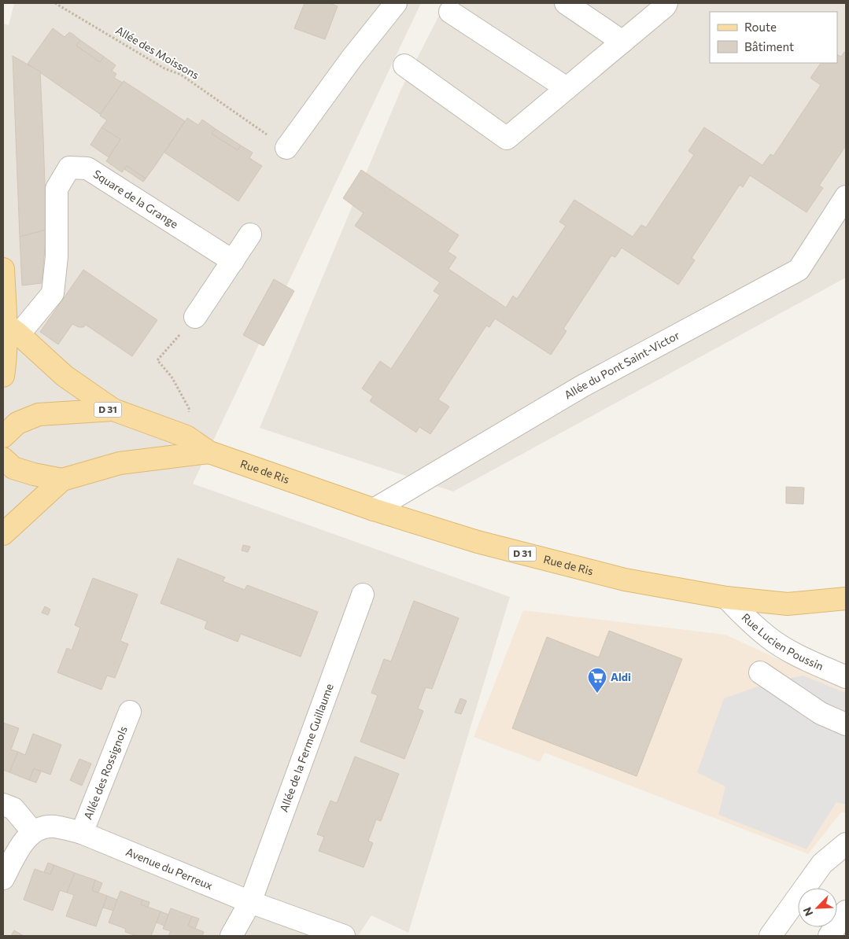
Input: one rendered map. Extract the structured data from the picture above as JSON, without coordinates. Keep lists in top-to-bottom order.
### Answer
{
  "streets": {
    "main road": ["D 31", "Rue de Ris"],
    "street": [
      "Square de la Grange",
      "Allée du Pont Saint-Victor",
      "Rue Lucien Poussin",
      "Allée de la Ferme Guillaume",
      "Allée des Rossignols",
      "Avenue du Perreux"
    ],
    "path": ["Allée des Moissons"]
  },
  "crossings": [
    ["Square de la Grange", "Rue de Ris"],
    ["Allée du Pont Saint-Victor", "Rue de Ris"],
    ["Rue de Ris", "Rue Lucien Poussin"],
    ["Allée de la Ferme Guillaume", "Avenue du Perreux"],
    ["Allée des Rossignols", "Avenue du Perreux"]
  ],
  "places": {
    "supermarket": ["Aldi"]
  },
  "legend": ["Route", "Bâtiment"],
  "north": "bottom left"
}
